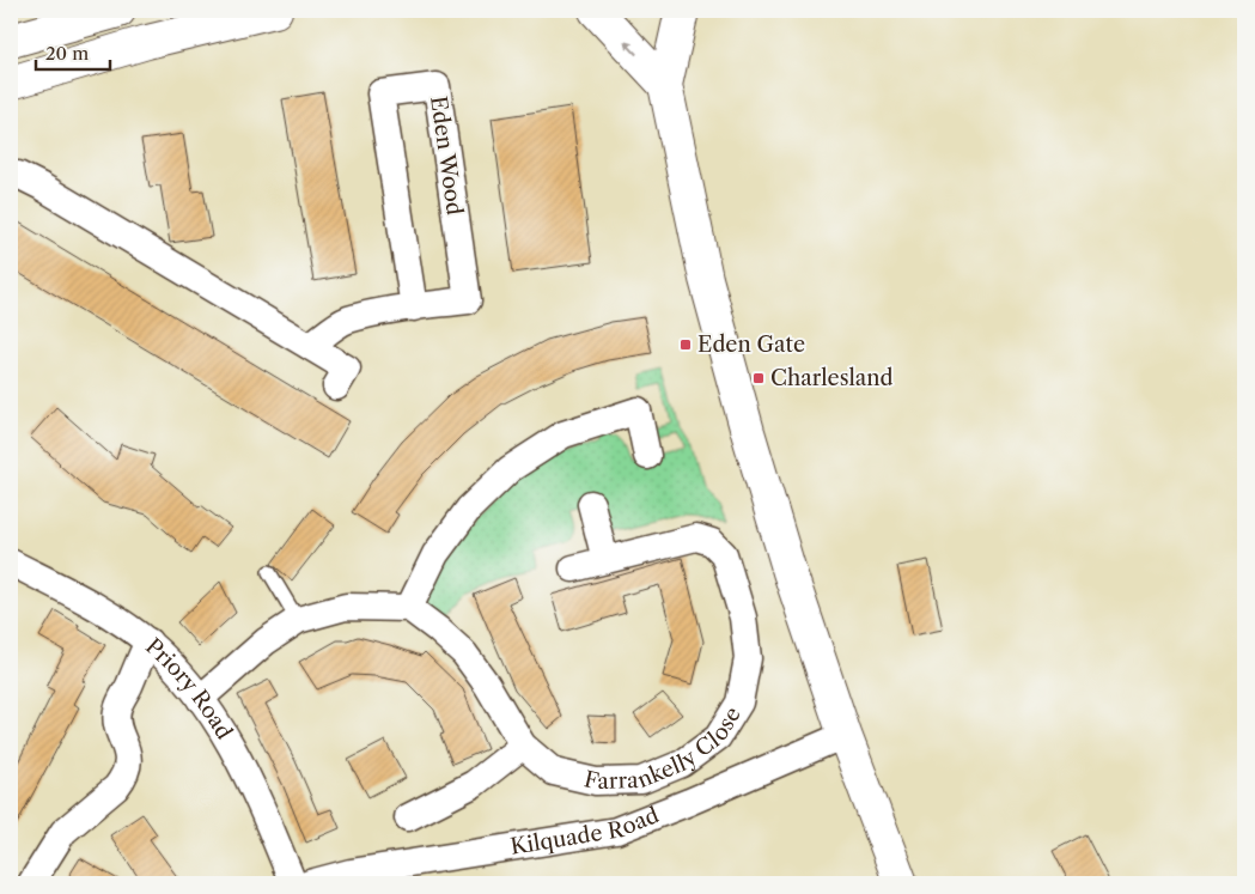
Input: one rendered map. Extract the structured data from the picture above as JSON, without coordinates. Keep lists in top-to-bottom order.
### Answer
{
  "streets": {
    "street": [
      "Eden Wood",
      "Priory Road",
      "Farrankelly Close",
      "Kilquade Road"
    ]
  },
  "places": {
    "transit": ["Eden Gate", "Charlesland"]
  },
  "scale_bar": "20 m"
}
